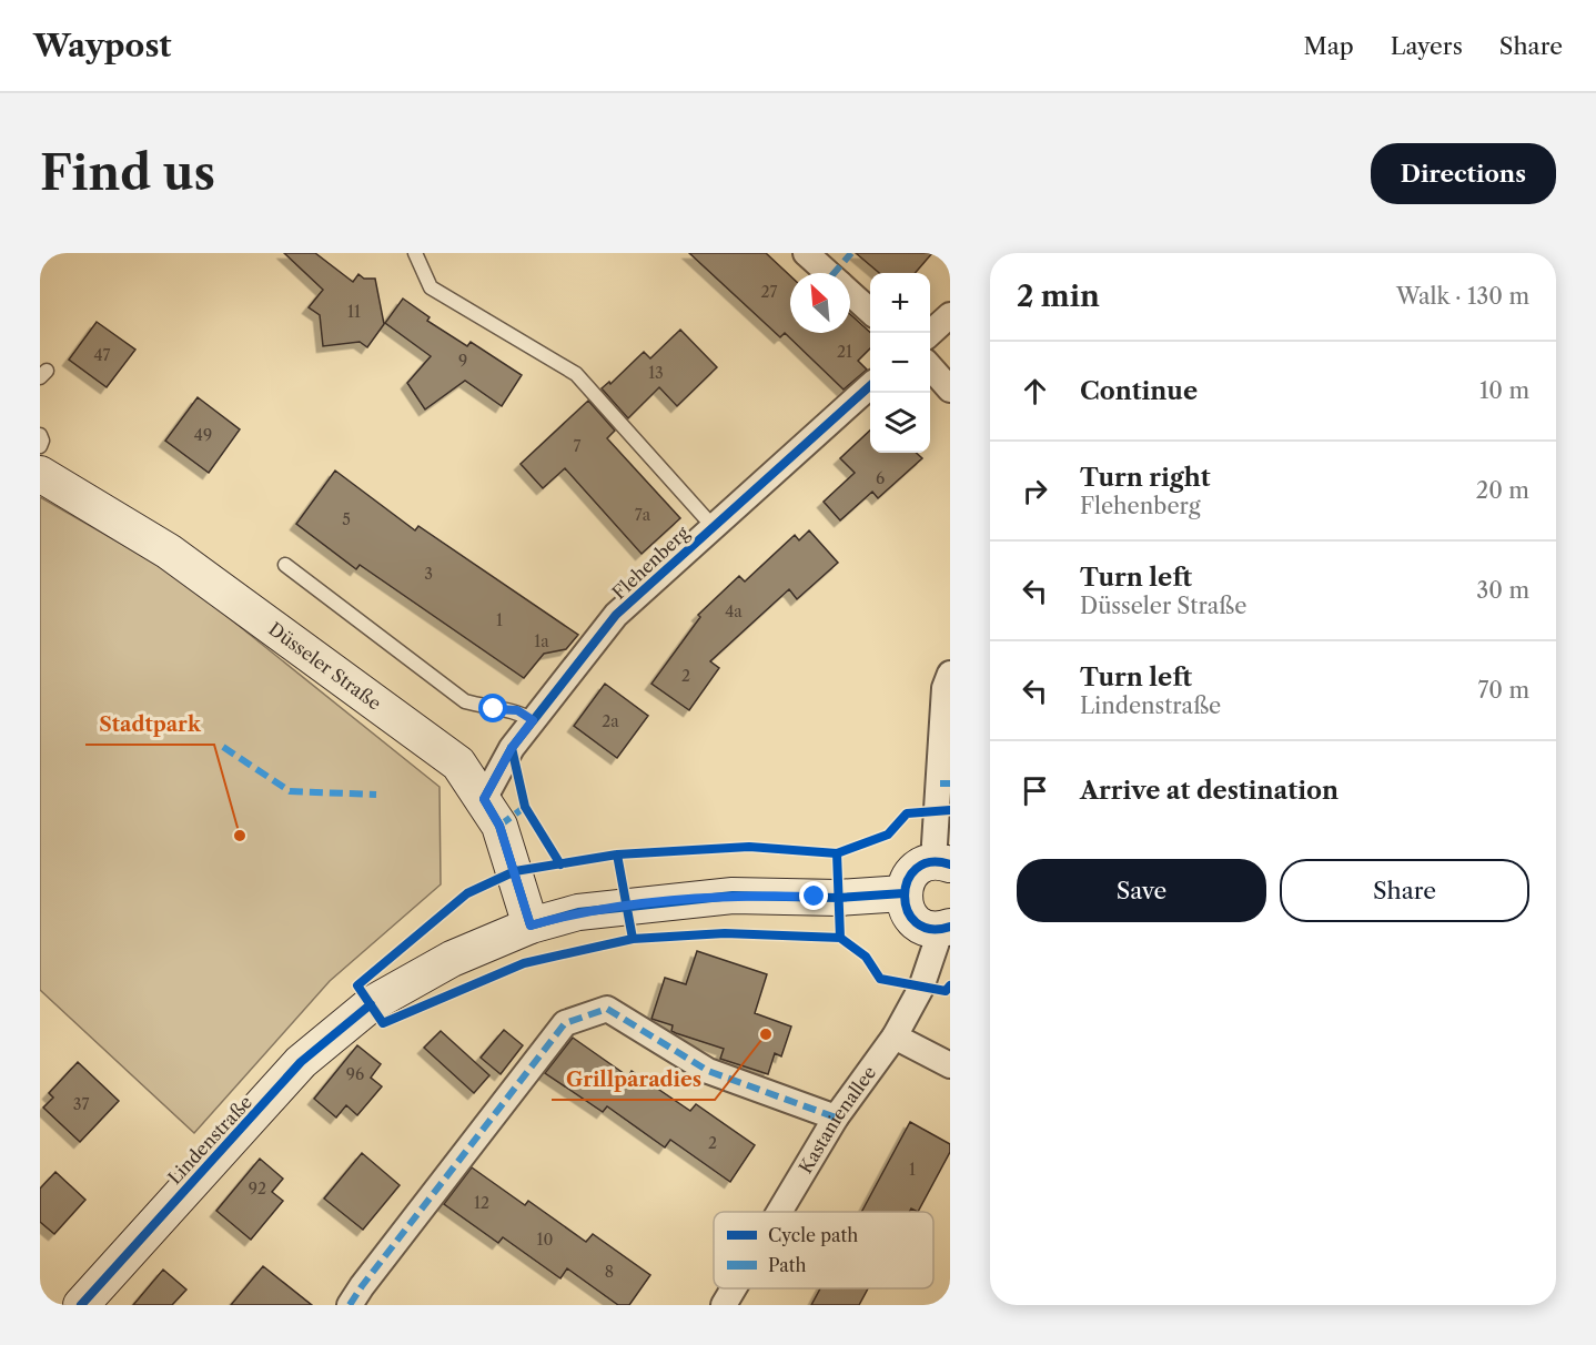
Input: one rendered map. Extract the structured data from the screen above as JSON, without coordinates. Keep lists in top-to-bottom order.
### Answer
{
  "streets": {
    "main road": ["Düsseler Straße", "Lindenstraße"],
    "street": ["Flehenberg", "Kastanienallee"]
  },
  "crossings": [
    ["Flehenberg", "Düsseler Straße"],
    ["Düsseler Straße", "Lindenstraße"]
  ],
  "places": ["Stadtpark", "Grillparadies"],
  "house_numbers": [
    "27",
    "11",
    "21",
    "47",
    "9",
    "13",
    "49",
    "7",
    "6",
    "7a",
    "5",
    "3",
    "4a",
    "1",
    "1a",
    "2",
    "2a",
    "96",
    "37",
    "2",
    "1",
    "92",
    "12",
    "10",
    "8"
  ],
  "legend": ["Cycle path", "Path"],
  "north": "top left",
  "page": {
    "header": "Waypost",
    "nav": ["Map", "Layers", "Share"],
    "buttons": [
      "Directions",
      ["Save", "Share"]
    ],
    "title": "Find us",
    "heading": ["2 min", "Walk · 130 m"],
    "map_buttons": ["+", "−"],
    "list": [
      ["Continue", "10 m"],
      ["Turn right", "Flehenberg", "20 m"],
      ["Turn left", "Düsseler Straße", "30 m"],
      ["Turn left", "Lindenstraße", "70 m"],
      "Arrive at destination"
    ]
  }
}
